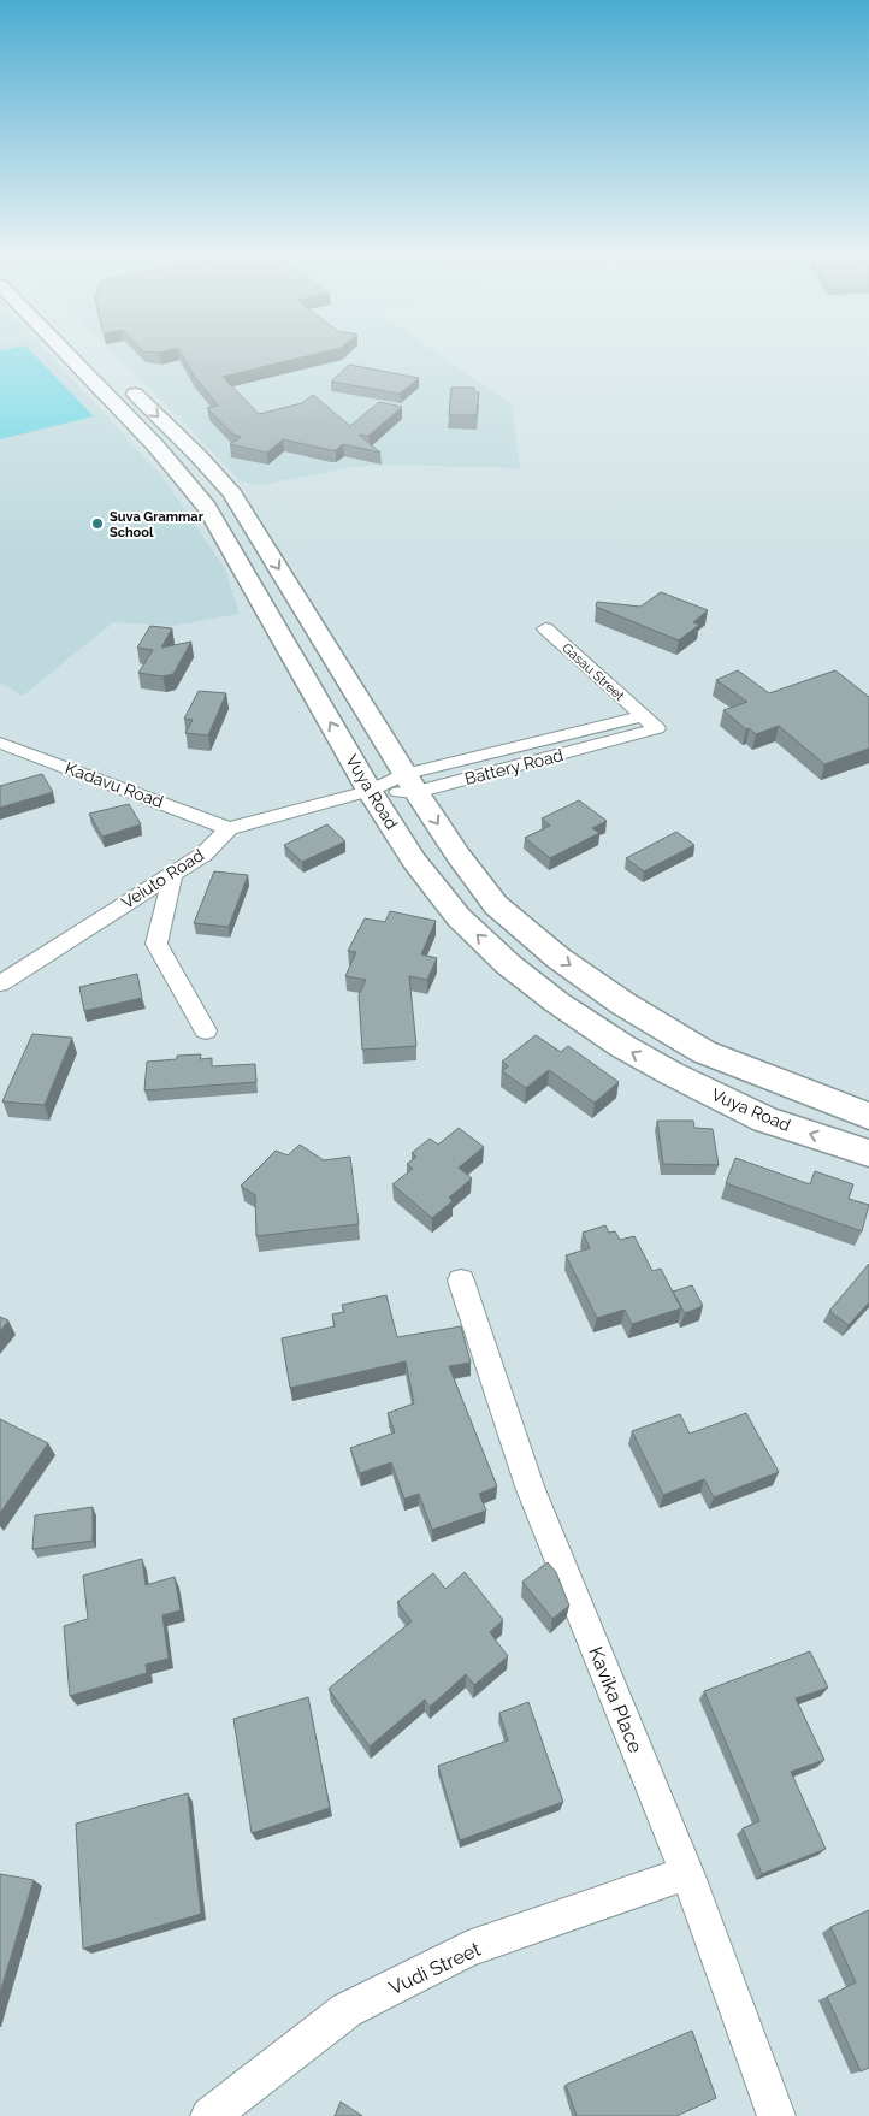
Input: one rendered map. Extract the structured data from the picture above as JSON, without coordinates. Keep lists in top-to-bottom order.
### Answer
{
  "streets": {
    "main road": ["Vuya Road"],
    "street": [
      "Gasau Street",
      "Battery Road",
      "Kadavu Road",
      "Veiuto Road",
      "Kavika Place",
      "Vudi Street"
    ]
  },
  "crossings": [
    ["Gasau Street", "Battery Road"],
    ["Battery Road", "Vuya Road"],
    ["Kadavu Road", "Veiuto Road"],
    ["Kavika Place", "Vudi Street"]
  ],
  "places": ["Suva Grammar School"]
}
